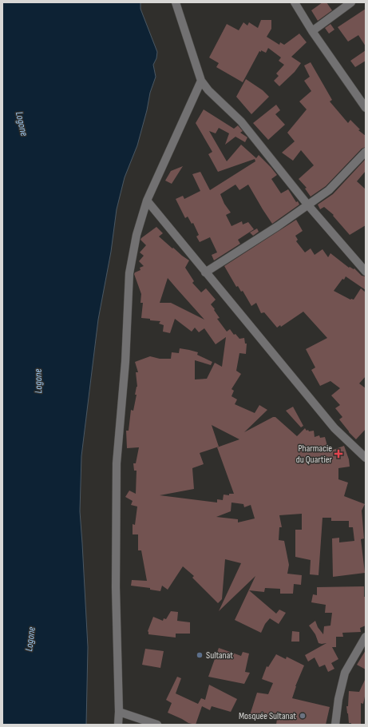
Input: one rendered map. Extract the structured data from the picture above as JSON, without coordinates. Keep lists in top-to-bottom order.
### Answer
{
  "water": ["Logone"],
  "places": {
    "health": ["Pharmacie du Quartier"],
    "other": ["Sultanat", "Mosquée Sultanat"]
  }
}
